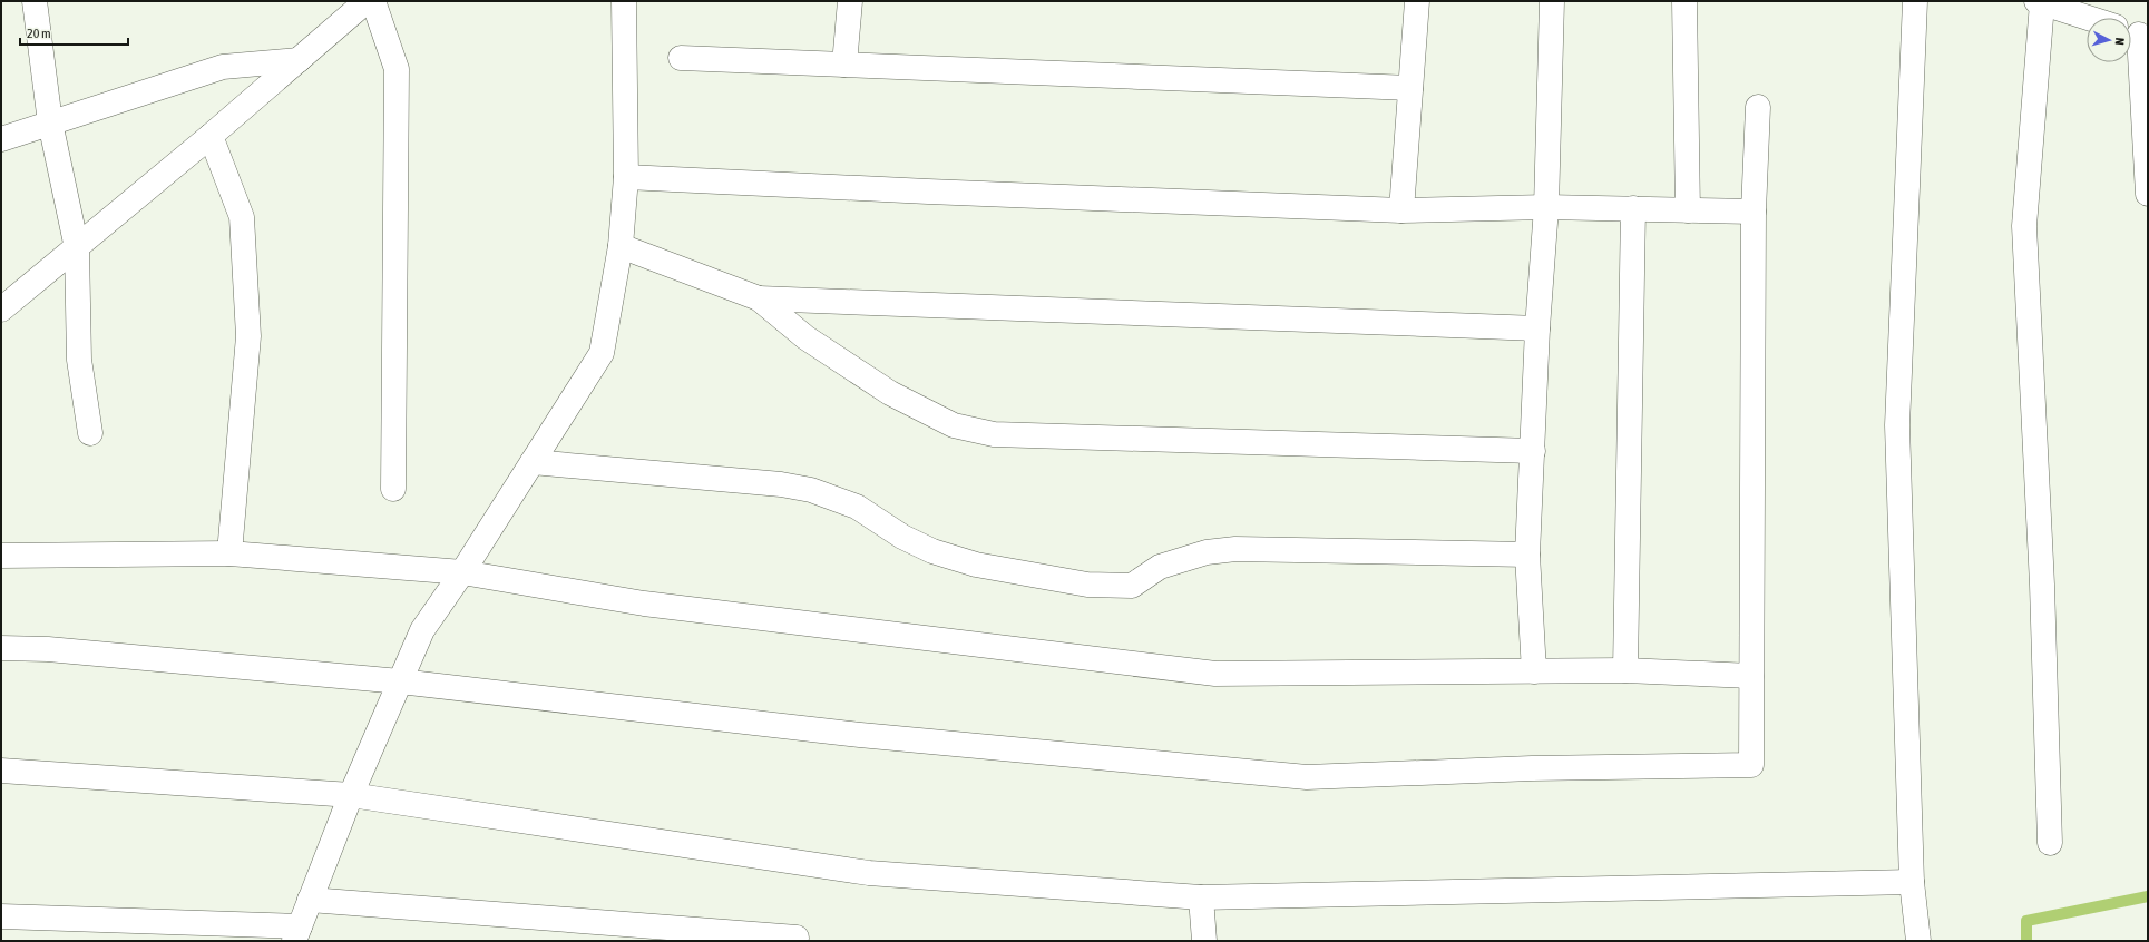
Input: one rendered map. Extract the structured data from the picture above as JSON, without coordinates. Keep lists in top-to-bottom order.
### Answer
{
  "scale_bar": "20 m",
  "north": "right"
}
